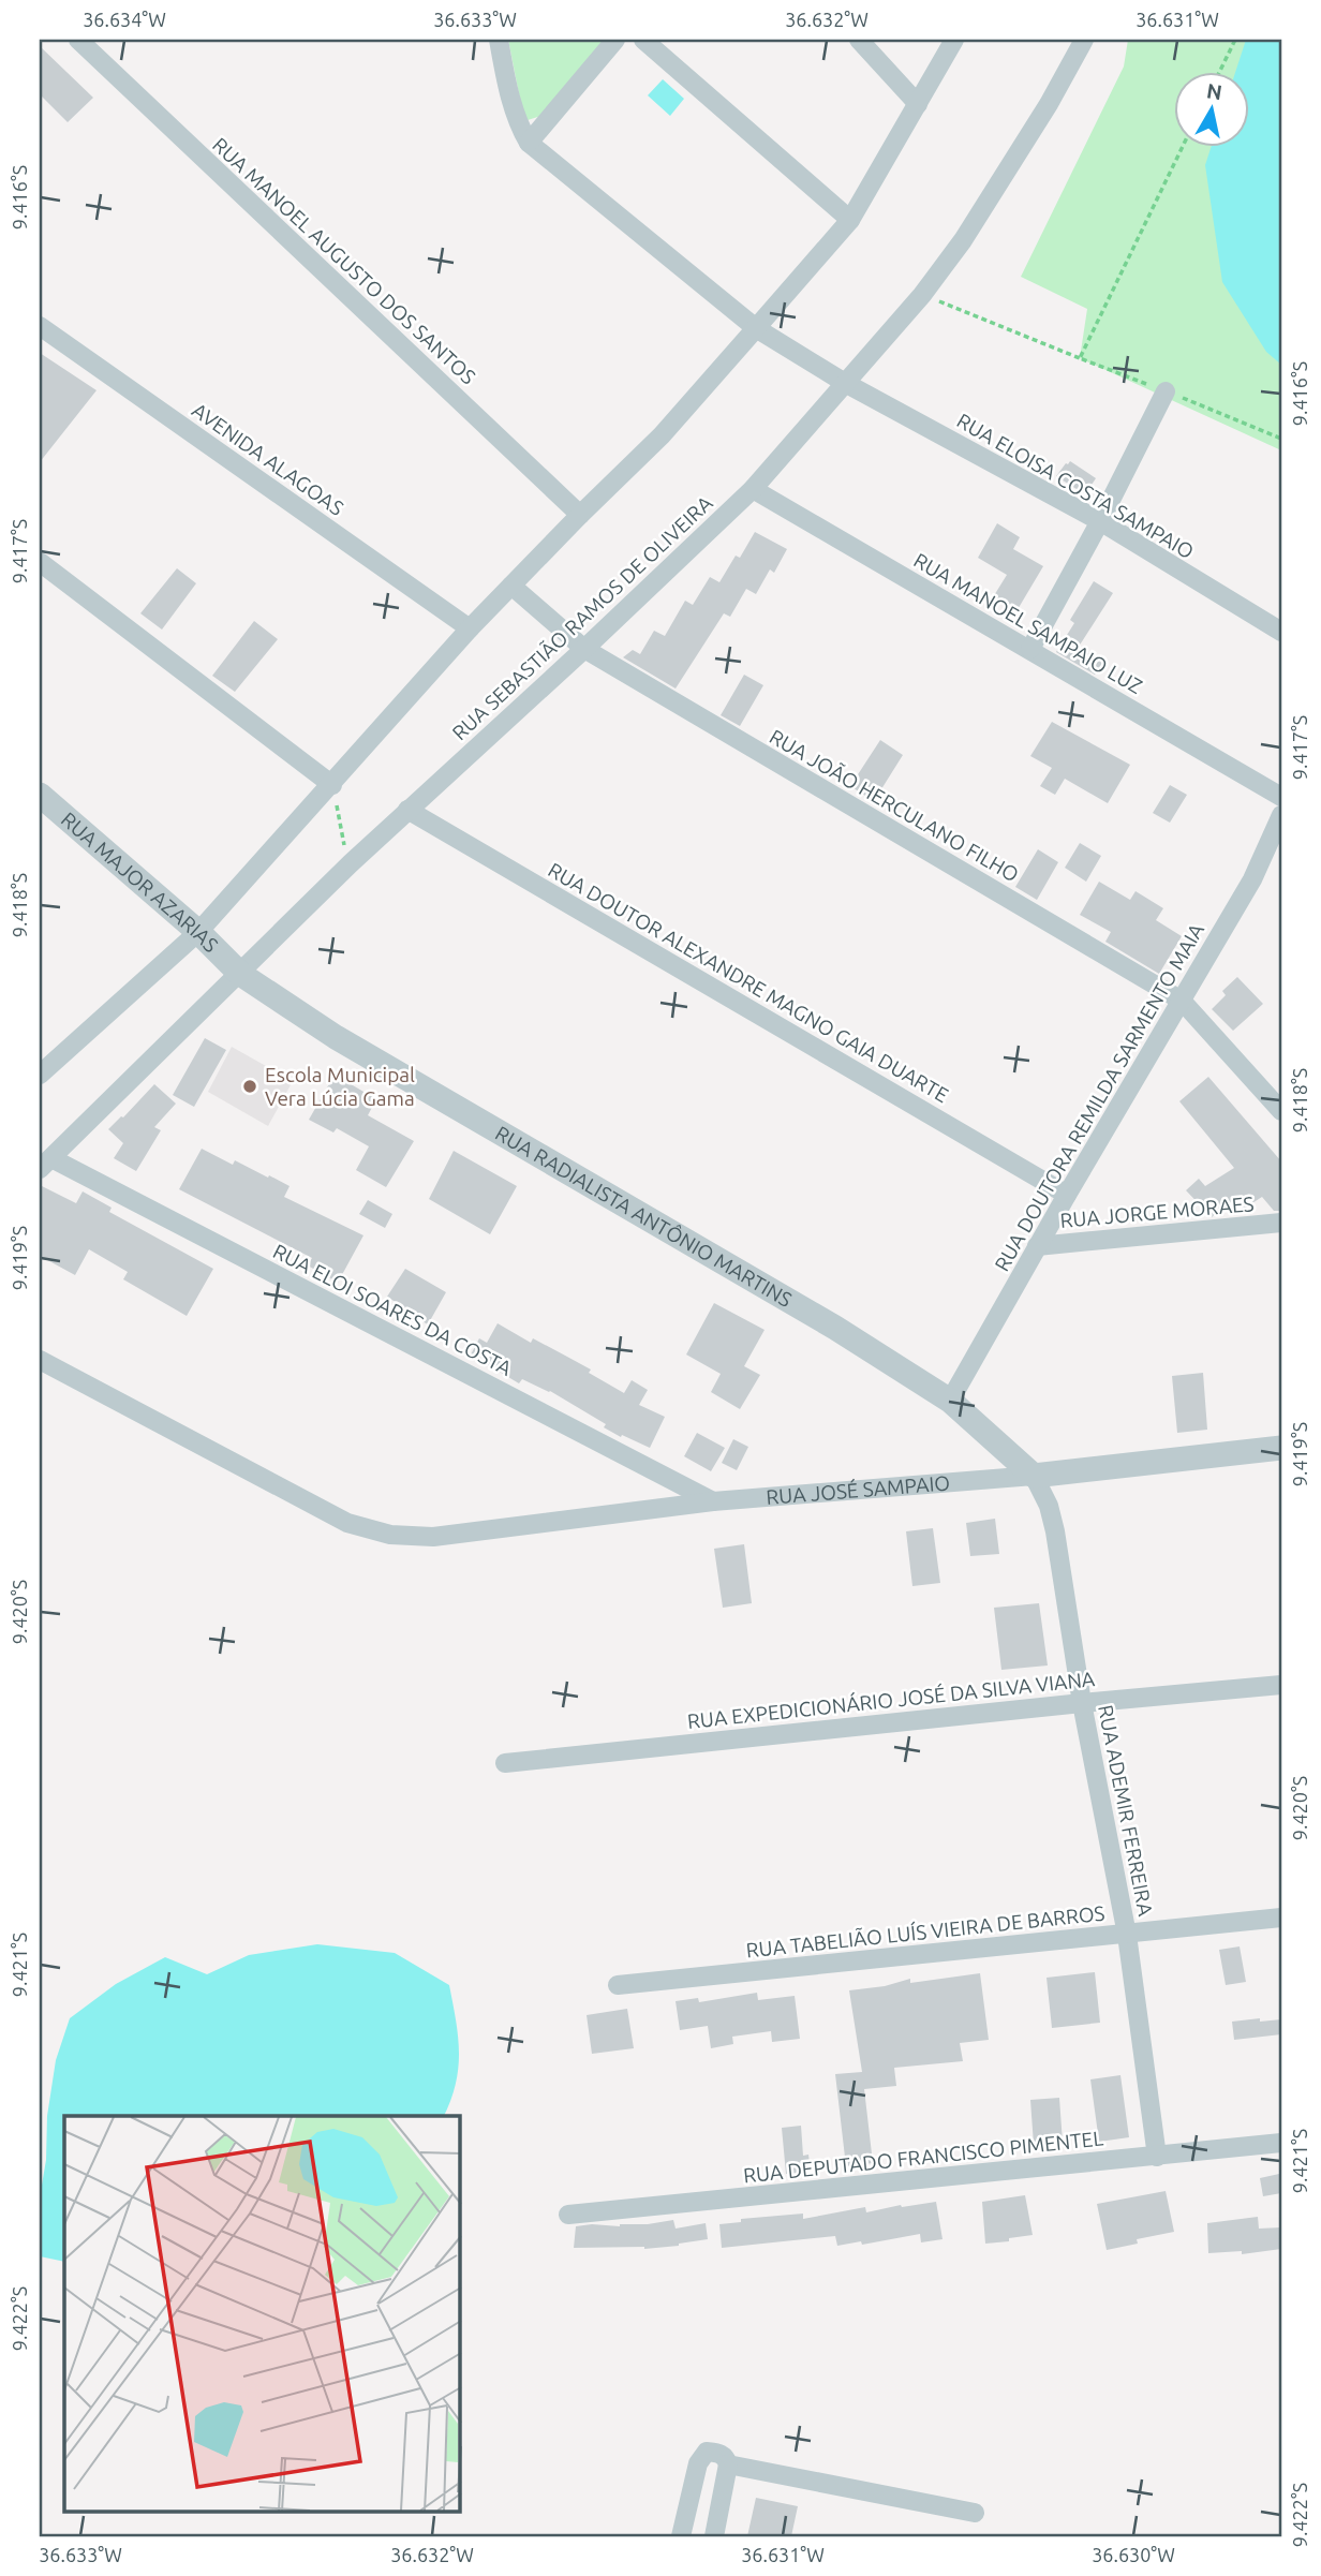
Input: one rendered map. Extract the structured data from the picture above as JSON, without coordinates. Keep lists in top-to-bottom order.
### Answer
{
  "streets": {
    "street": [
      "RUA MANOEL AUGUSTO DOS SANTOS",
      "AVENIDA ALAGOAS",
      "RUA ELOISA COSTA SAMPAIO",
      "RUA SEBASTIÃO RAMOS DE OLIVEIRA",
      "RUA MANOEL SAMPAIO LUZ",
      "RUA JOÃO HERCULANO FILHO",
      "RUA MAJOR AZARIAS",
      "RUA DOUTOR ALEXANDRE MAGNO GAIA DUARTE",
      "RUA DOUTORA REMILDA SARMENTO MAIA",
      "RUA JORGE MORAES",
      "RUA RADIALISTA ANTÔNIO MARTINS",
      "RUA ELOI SOARES DA COSTA",
      "RUA JOSÉ SAMPAIO",
      "RUA EXPEDICIONÁRIO JOSÉ DA SILVA VIANA",
      "RUA ADEMIR FERREIRA",
      "RUA TABELIÃO LUÍS VIEIRA DE BARROS",
      "RUA DEPUTADO FRANCISCO PIMENTEL"
    ]
  },
  "crossings": [
    ["RUA ELOISA COSTA SAMPAIO", "RUA SEBASTIÃO RAMOS DE OLIVEIRA"],
    ["RUA SEBASTIÃO RAMOS DE OLIVEIRA", "RUA MANOEL SAMPAIO LUZ"],
    ["RUA SEBASTIÃO RAMOS DE OLIVEIRA", "RUA JOÃO HERCULANO FILHO"],
    ["RUA SEBASTIÃO RAMOS DE OLIVEIRA", "RUA MAJOR AZARIAS"],
    ["RUA SEBASTIÃO RAMOS DE OLIVEIRA", "RUA DOUTOR ALEXANDRE MAGNO GAIA DUARTE"],
    ["RUA SEBASTIÃO RAMOS DE OLIVEIRA", "RUA RADIALISTA ANTÔNIO MARTINS"],
    ["RUA SEBASTIÃO RAMOS DE OLIVEIRA", "RUA ELOI SOARES DA COSTA"],
    ["RUA JOÃO HERCULANO FILHO", "RUA DOUTORA REMILDA SARMENTO MAIA"],
    ["RUA MAJOR AZARIAS", "RUA RADIALISTA ANTÔNIO MARTINS"],
    ["RUA DOUTOR ALEXANDRE MAGNO GAIA DUARTE", "RUA DOUTORA REMILDA SARMENTO MAIA"],
    ["RUA DOUTORA REMILDA SARMENTO MAIA", "RUA JORGE MORAES"],
    ["RUA DOUTORA REMILDA SARMENTO MAIA", "RUA RADIALISTA ANTÔNIO MARTINS"],
    ["RUA RADIALISTA ANTÔNIO MARTINS", "RUA JOSÉ SAMPAIO"],
    ["RUA RADIALISTA ANTÔNIO MARTINS", "RUA ADEMIR FERREIRA"],
    ["RUA ELOI SOARES DA COSTA", "RUA JOSÉ SAMPAIO"],
    ["RUA JOSÉ SAMPAIO", "RUA ADEMIR FERREIRA"],
    ["RUA EXPEDICIONÁRIO JOSÉ DA SILVA VIANA", "RUA ADEMIR FERREIRA"],
    ["RUA ADEMIR FERREIRA", "RUA TABELIÃO LUÍS VIEIRA DE BARROS"],
    ["RUA ADEMIR FERREIRA", "RUA DEPUTADO FRANCISCO PIMENTEL"]
  ],
  "places": ["Escola Municipal Vera Lúcia Gama"],
  "north": "top",
  "coordinates": [
    "36.634°W",
    "36.633°W",
    "36.632°W",
    "36.631°W",
    "9.416°S",
    "9.417°S",
    "9.418°S",
    "9.419°S",
    "9.420°S",
    "9.421°S",
    "9.422°S",
    "36.630°W"
  ]
}
